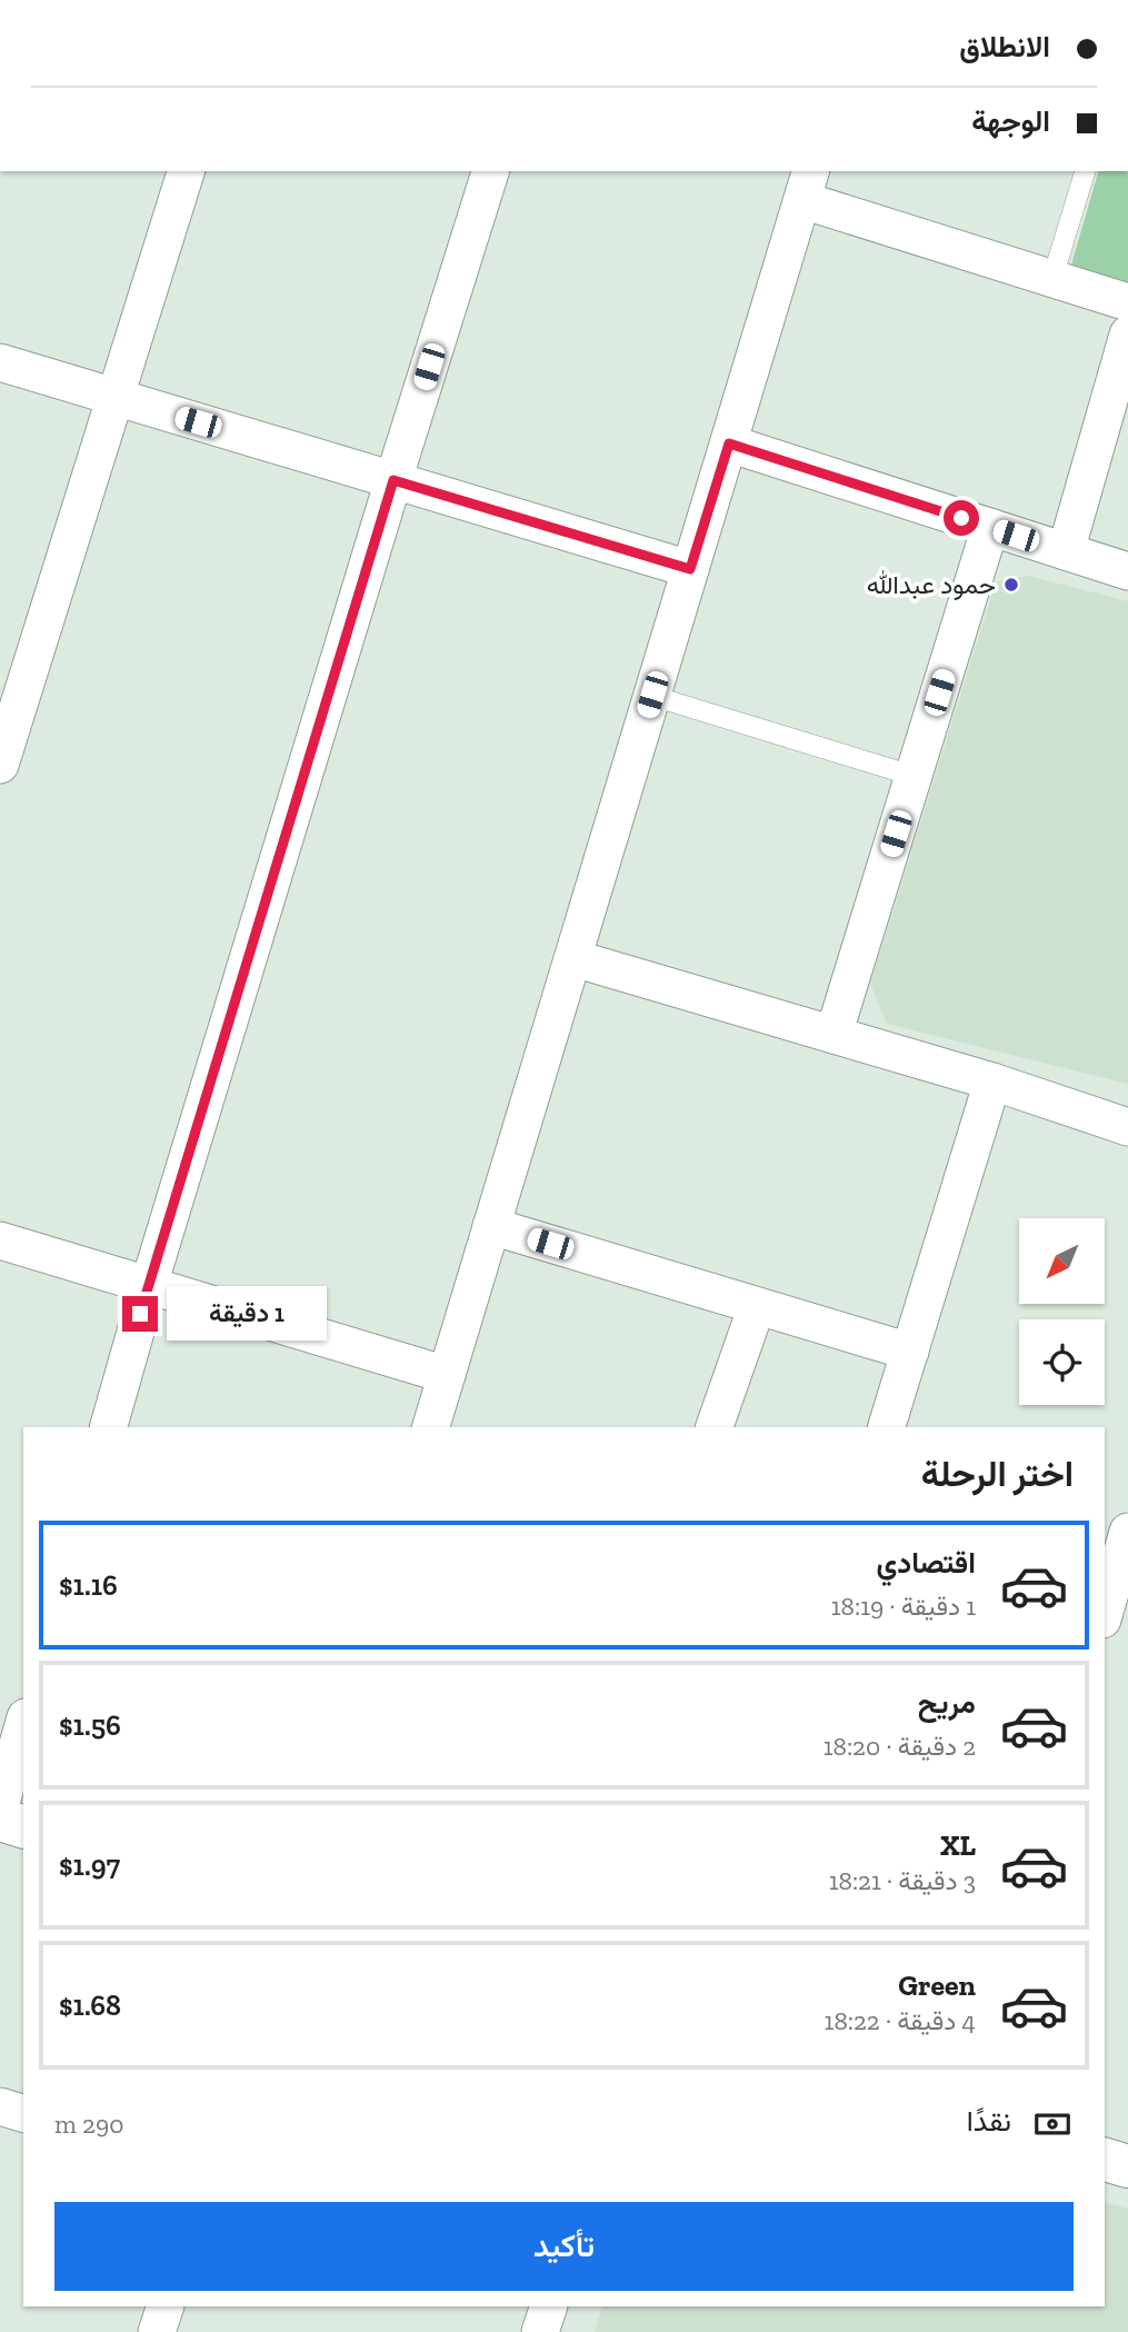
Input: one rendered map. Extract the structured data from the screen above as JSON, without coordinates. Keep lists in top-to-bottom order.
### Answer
{
  "places": ["حمود عبدالله"],
  "north": "bottom left",
  "page": {
    "banner": ["الانطلاق", "الوجهة"],
    "bubble": "1 دقيقة",
    "heading": "اختر الرحلة",
    "list": [
      {
        "name": "اقتصادي",
        "note": "1 دقيقة · 18:19",
        "value": "$1.16"
      },
      {
        "name": "مريح",
        "note": "2 دقيقة · 18:20",
        "value": "$1.56"
      },
      {
        "name": "XL",
        "note": "3 دقيقة · 18:21",
        "value": "$1.97"
      },
      {
        "name": "Green",
        "note": "4 دقيقة · 18:22",
        "value": "$1.68"
      }
    ],
    "pay": ["نقدًا", "290 m"],
    "buttons": "تأكيد"
  }
}
